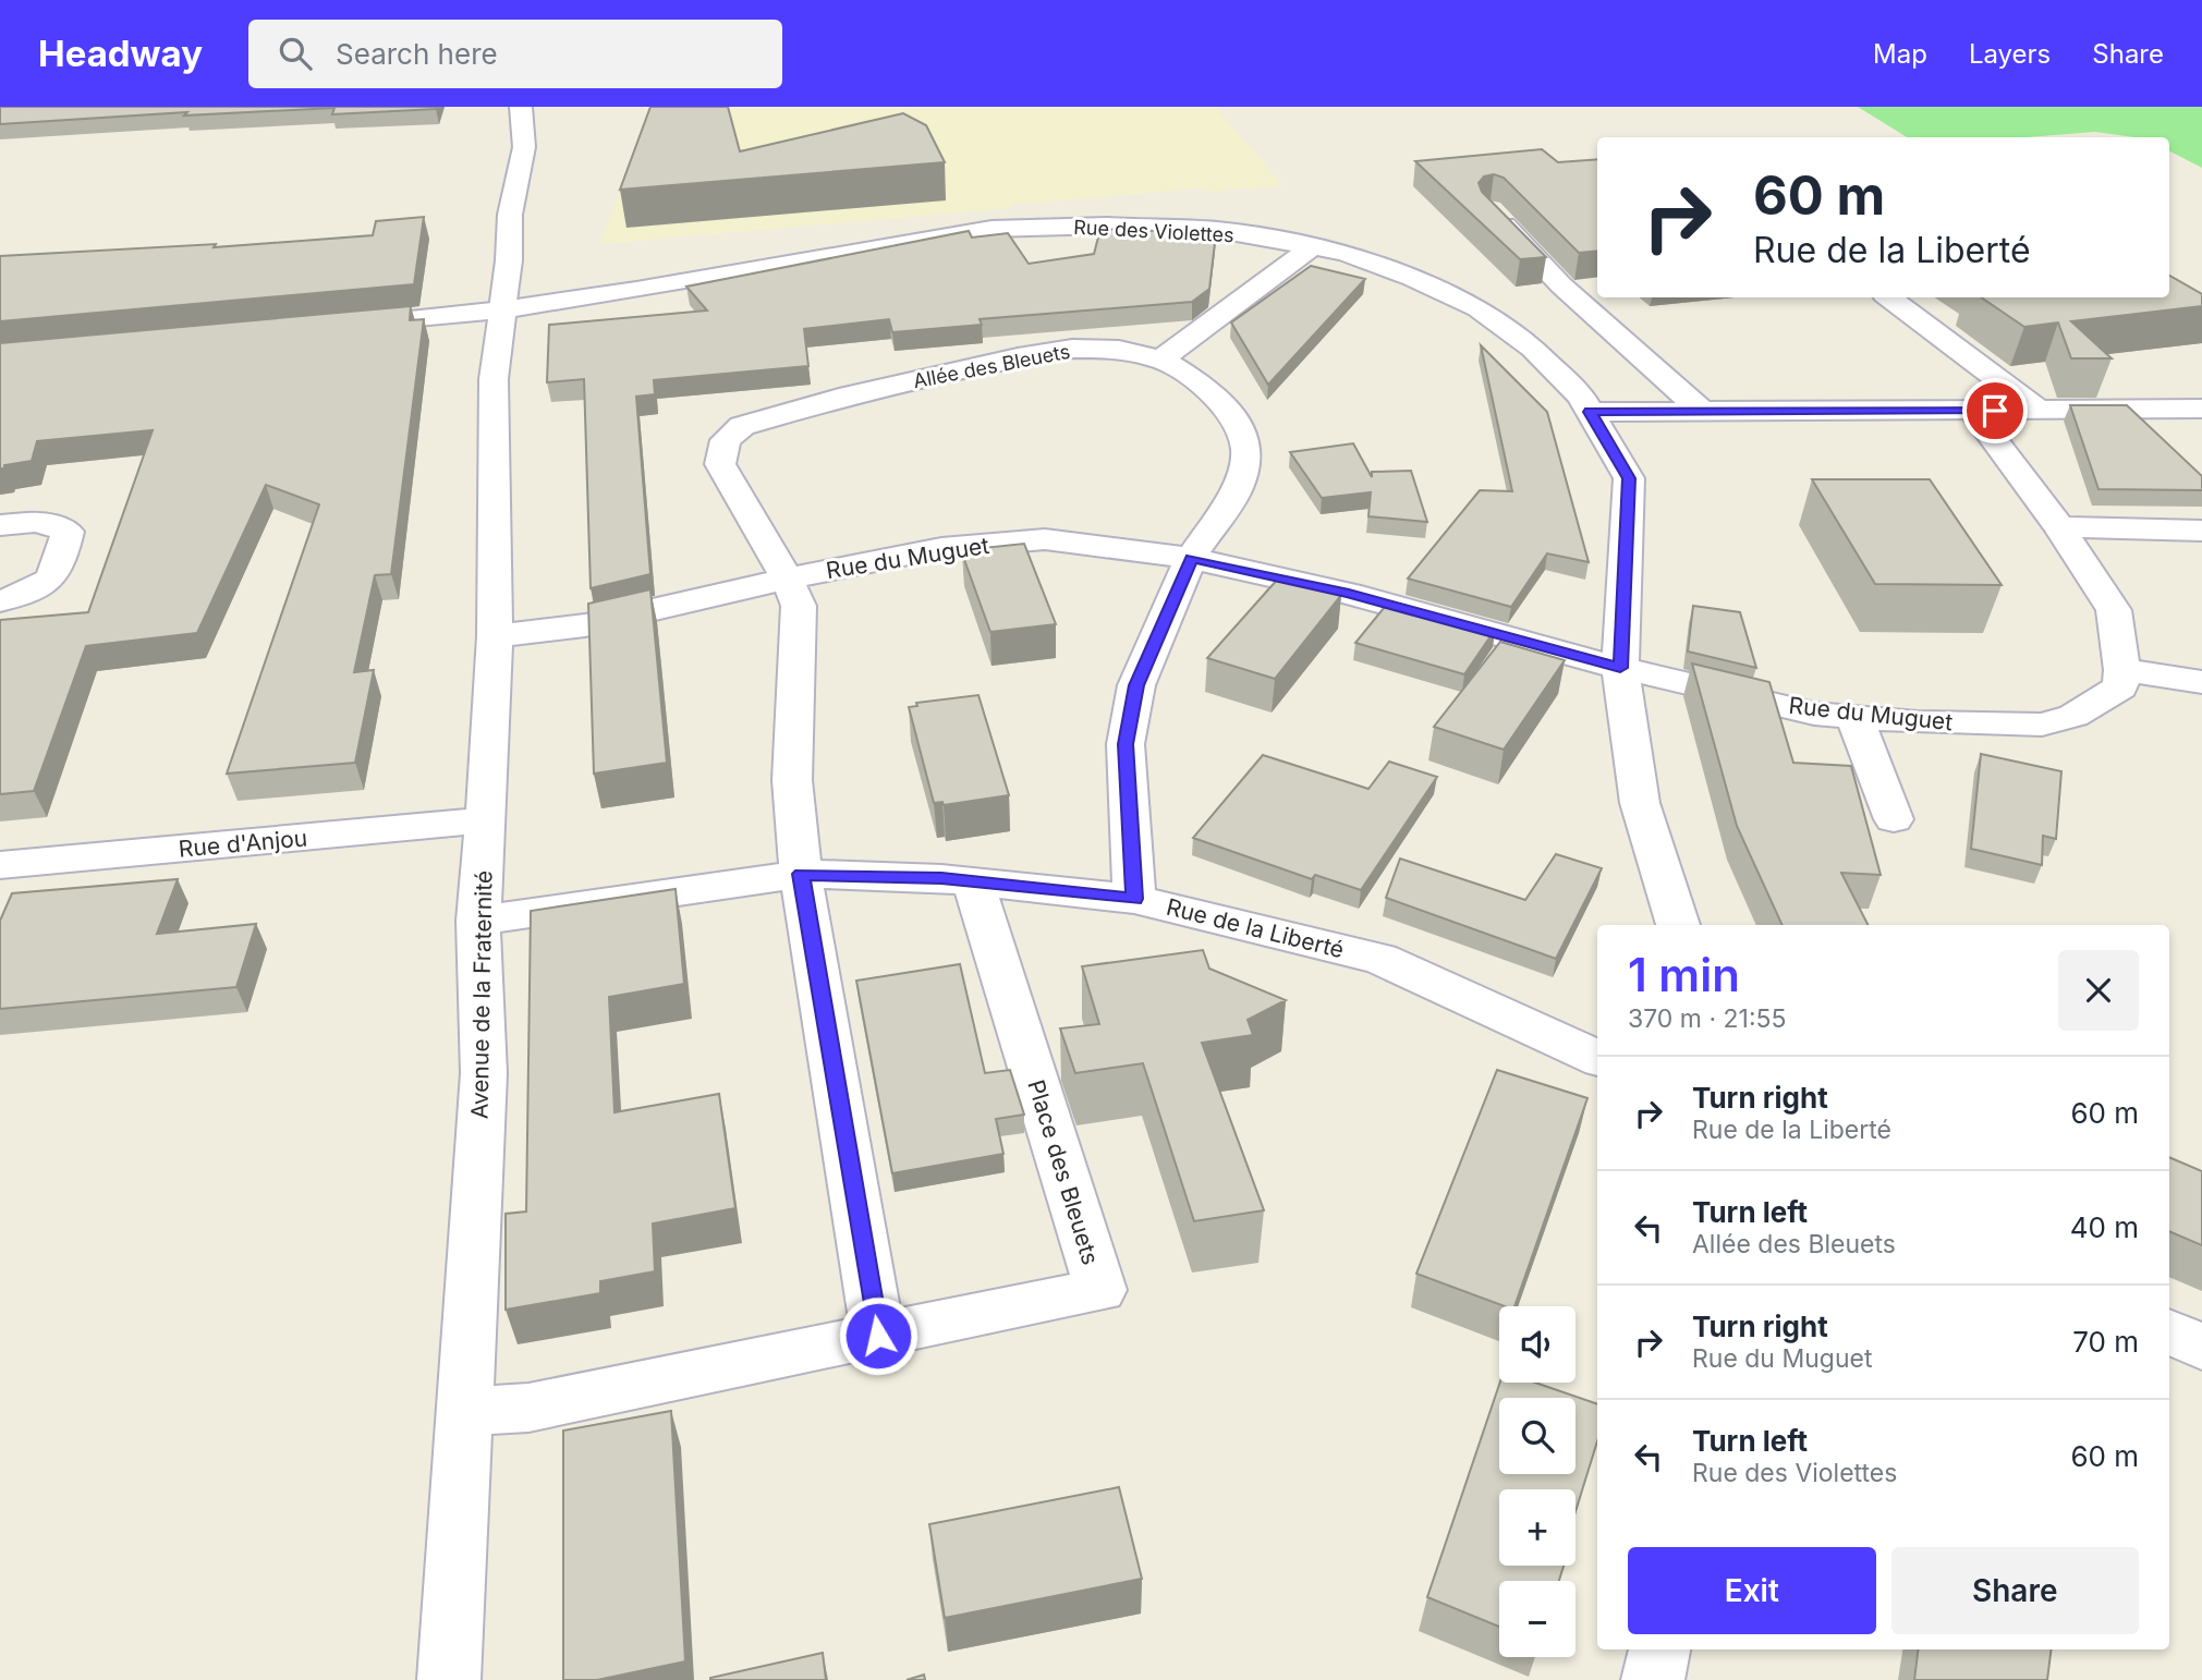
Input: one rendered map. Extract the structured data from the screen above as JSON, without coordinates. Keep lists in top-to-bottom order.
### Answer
{
  "streets": {
    "street": [
      "Rue des Violettes",
      "Allée des Bleuets",
      "Rue du Muguet",
      "Rue d'Anjou",
      "Rue de la Liberté",
      "Avenue de la Fraternité",
      "Place des Bleuets"
    ]
  },
  "crossings": [
    ["Rue des Violettes", "Rue du Muguet"],
    ["Rue des Violettes", "Avenue de la Fraternité"],
    ["Allée des Bleuets", "Rue du Muguet"],
    ["Allée des Bleuets", "Rue de la Liberté"],
    ["Rue du Muguet", "Avenue de la Fraternité"],
    ["Rue d'Anjou", "Avenue de la Fraternité"],
    ["Rue de la Liberté", "Avenue de la Fraternité"],
    ["Rue de la Liberté", "Place des Bleuets"],
    ["Avenue de la Fraternité", "Place des Bleuets"]
  ],
  "page": {
    "header": "Headway",
    "search": "Search here",
    "nav": ["Map", "Layers", "Share"],
    "turn": ["60 m", "Rue de la Liberté"],
    "heading": ["1 min", "370 m · 21:55"],
    "list": [
      {
        "name": "Turn right",
        "note": "Rue de la Liberté",
        "value": "60 m"
      },
      {
        "name": "Turn left",
        "note": "Allée des Bleuets",
        "value": "40 m"
      },
      {
        "name": "Turn right",
        "note": "Rue du Muguet",
        "value": "70 m"
      },
      {
        "name": "Turn left",
        "note": "Rue des Violettes",
        "value": "60 m"
      }
    ],
    "map_buttons": ["+", "−"],
    "buttons": ["Exit", "Share"]
  }
}
